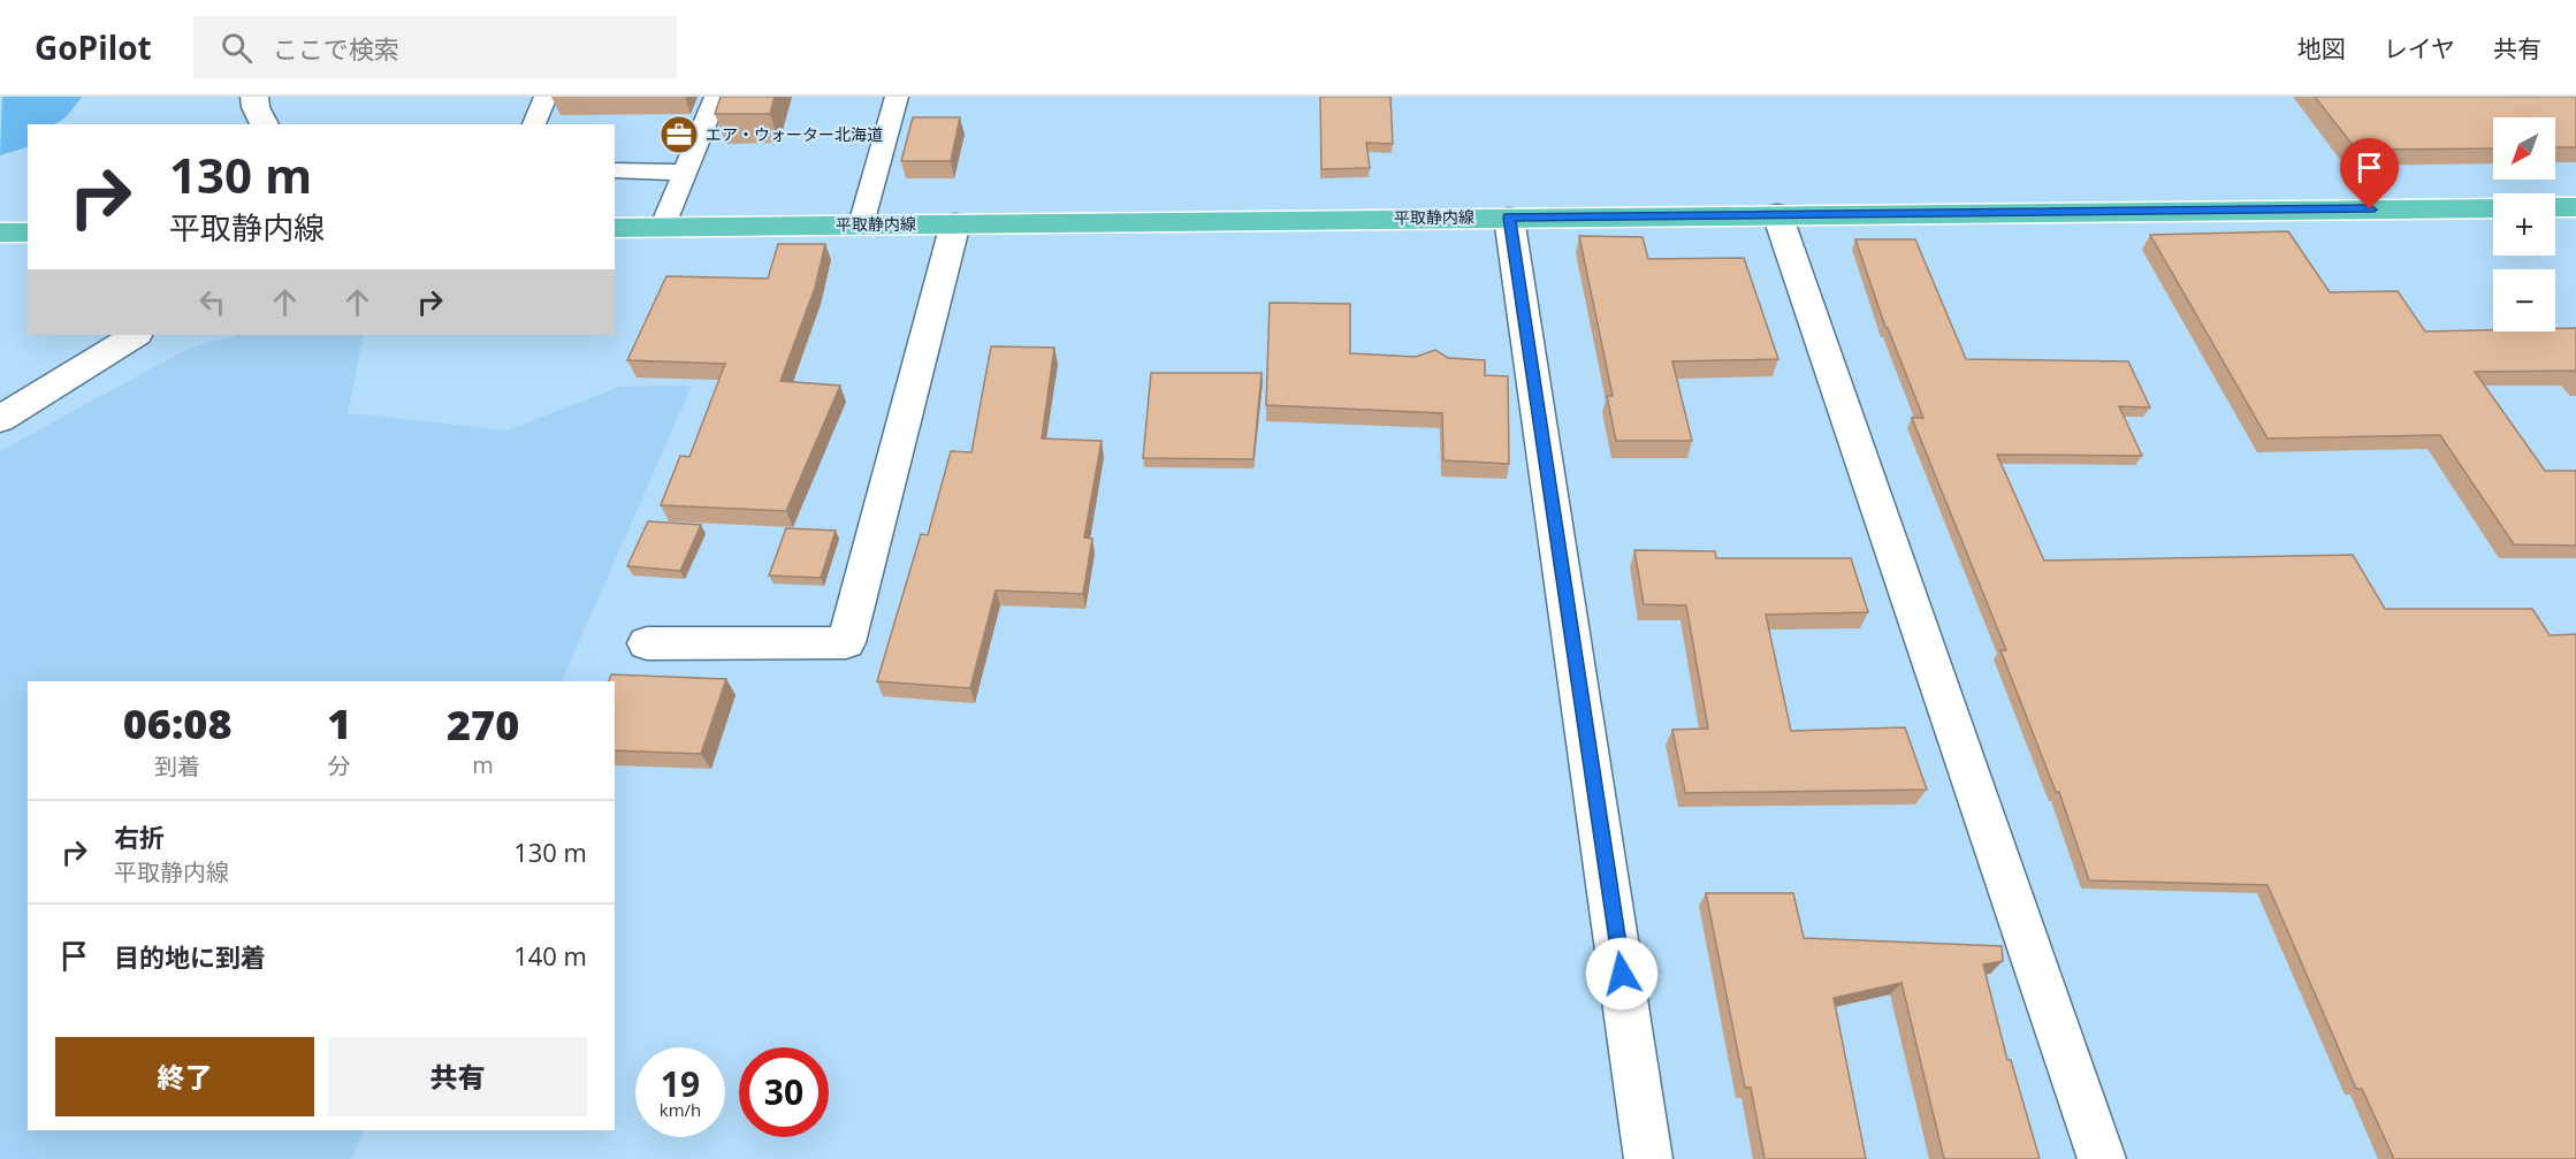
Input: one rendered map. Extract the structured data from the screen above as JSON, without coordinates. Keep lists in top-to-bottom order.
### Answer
{
  "streets": {
    "main road": ["平取静内線"]
  },
  "places": {
    "office": ["エア・ウォーター北海道"]
  },
  "north": "bottom left",
  "page": {
    "header": "GoPilot",
    "search": "ここで検索",
    "nav": ["地図", "レイヤ", "共有"],
    "map_buttons": ["+", "−"],
    "turn": ["130 m", "平取静内線"],
    "eta": [
      "06:08",
      "到着",
      "1",
      "分",
      "270",
      "m"
    ],
    "list": [
      {
        "name": "右折",
        "note": "平取静内線",
        "value": "130 m"
      },
      {
        "name": "目的地に到着",
        "value": "140 m"
      }
    ],
    "buttons": ["終了", "共有"],
    "speed": "19 km/h",
    "limit": "30"
  }
}
